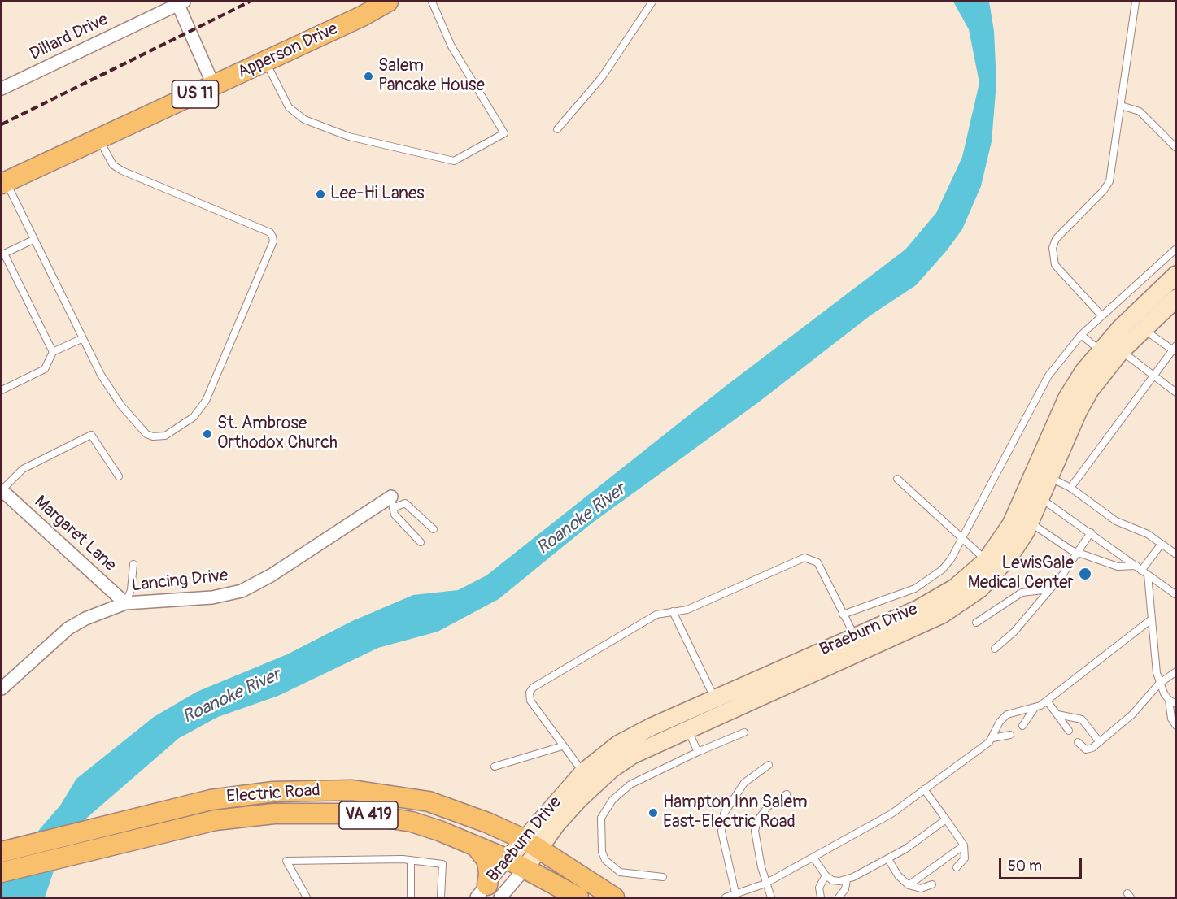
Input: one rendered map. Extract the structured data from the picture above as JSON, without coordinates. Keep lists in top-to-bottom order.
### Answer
{
  "streets": {
    "main road": [
      "Apperson Drive",
      "US 11",
      "Electric Road",
      "VA 419"
    ],
    "street": [
      "Dillard Drive",
      "Margaret Lane",
      "Lancing Drive",
      "Braeburn Drive"
    ]
  },
  "crossings": [
    ["Dillard Drive", "Apperson Drive"],
    ["Margaret Lane", "Lancing Drive"],
    ["Braeburn Drive", "Electric Road"]
  ],
  "water": ["Roanoke River"],
  "places": [
    "Salem Pancake House",
    "Lee-Hi Lanes",
    "St. Ambrose Orthodox Church",
    "LewisGale Medical Center",
    "Hampton Inn Salem East-Electric Road"
  ],
  "scale_bar": "50 m"
}
